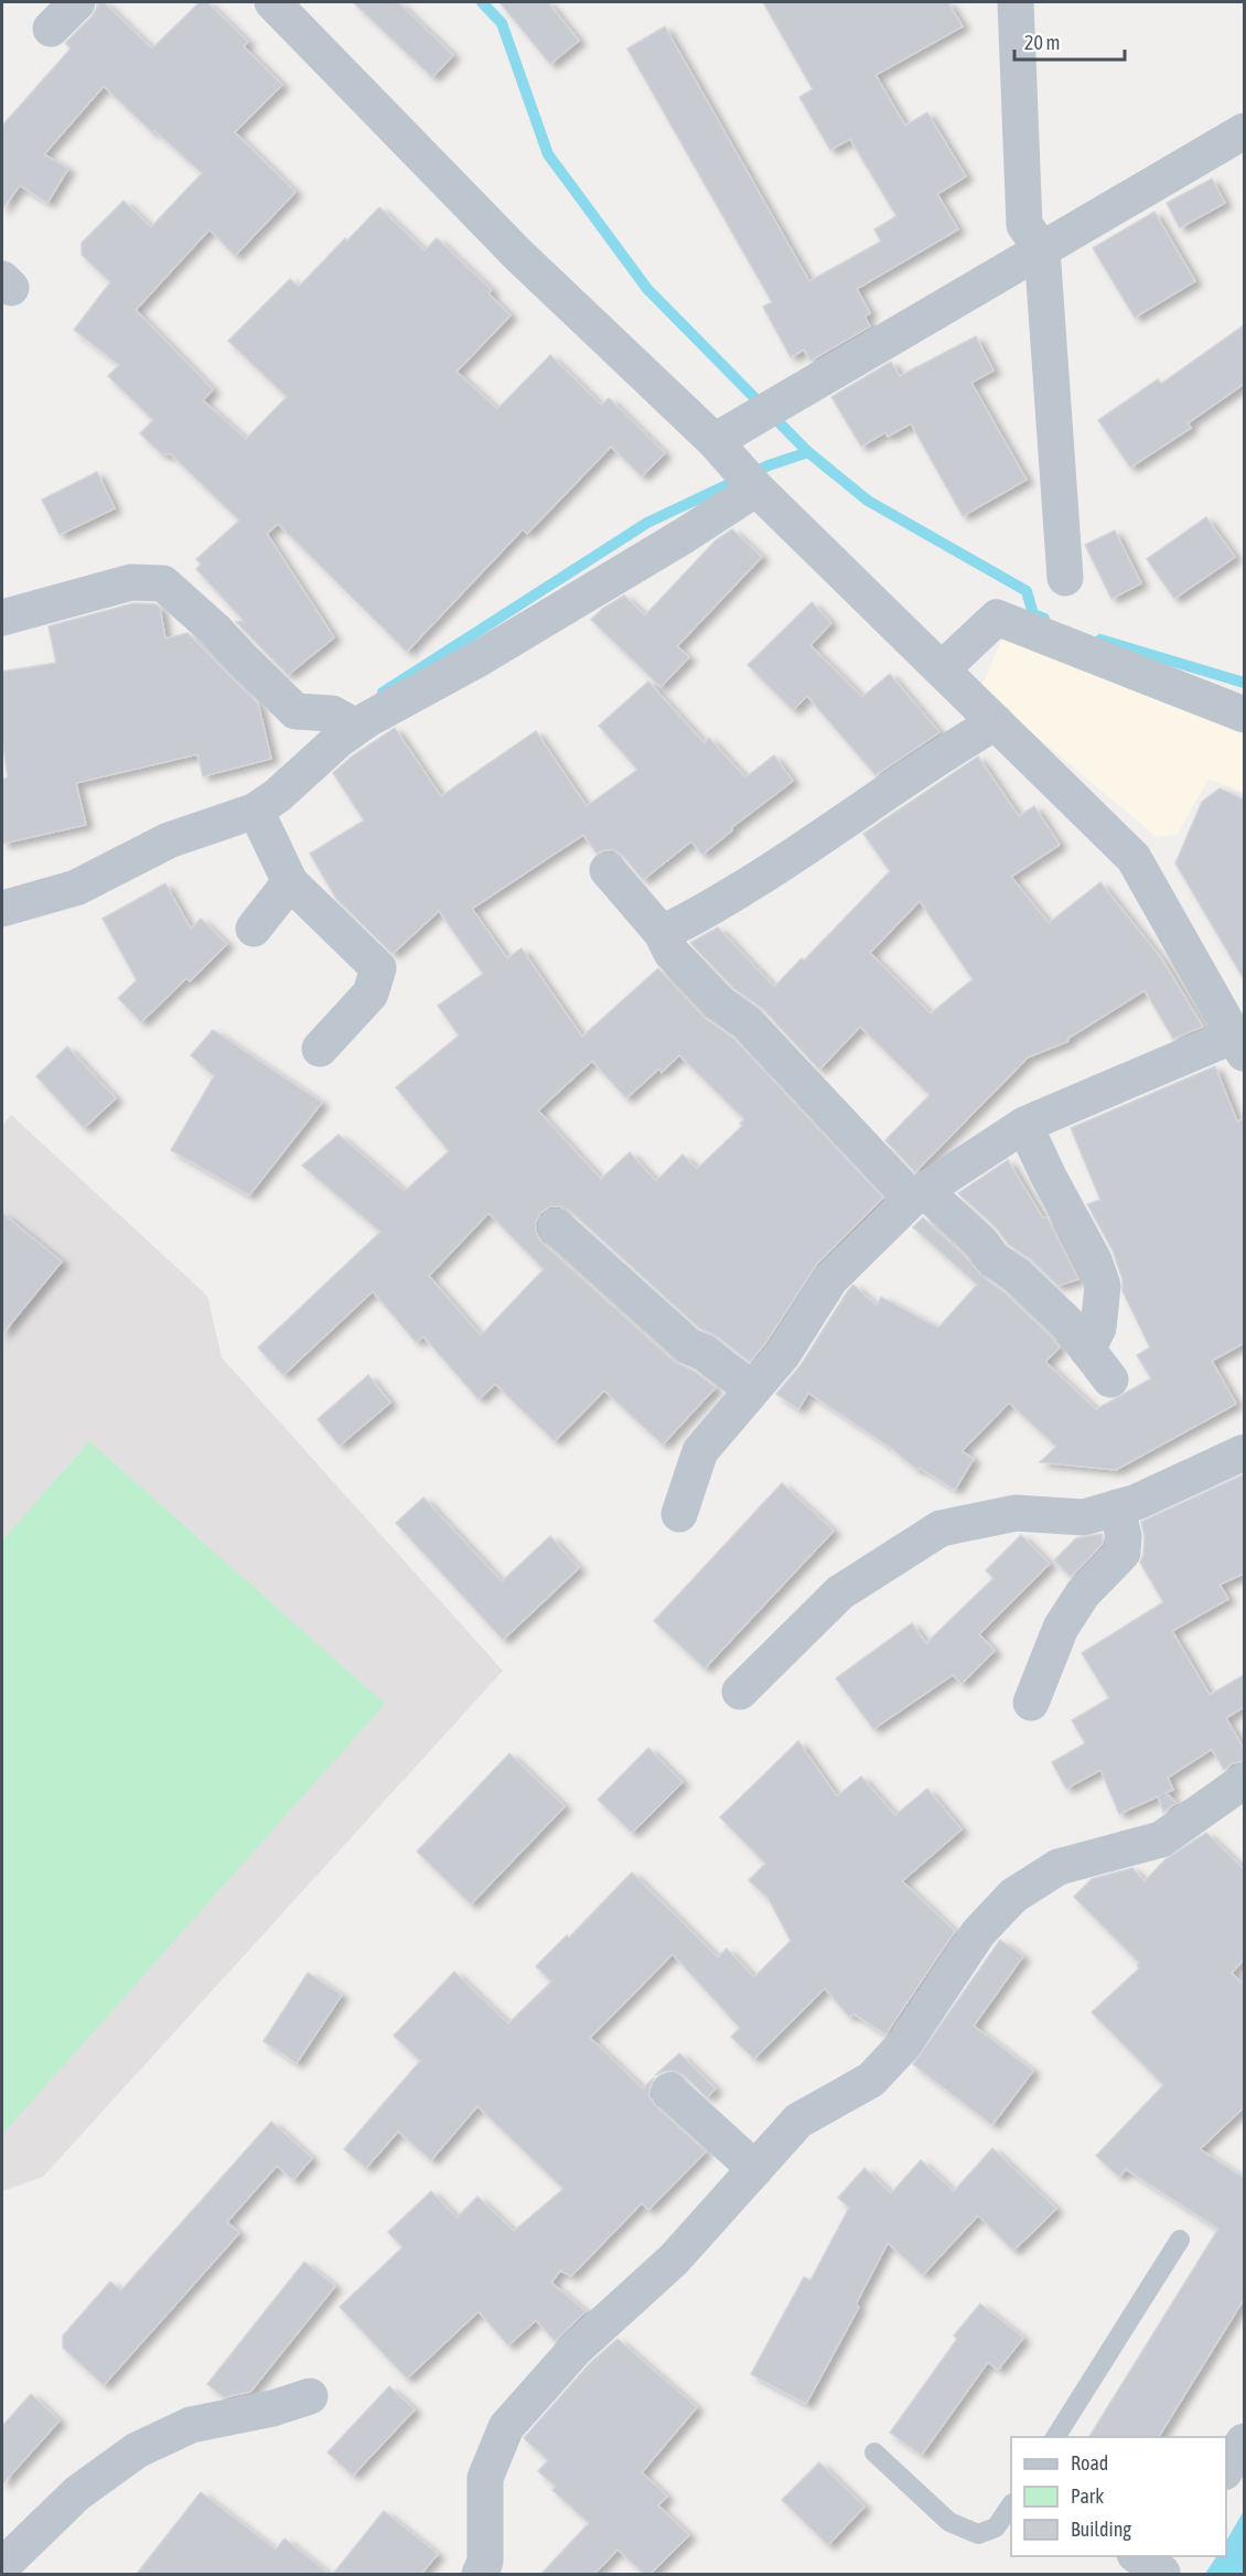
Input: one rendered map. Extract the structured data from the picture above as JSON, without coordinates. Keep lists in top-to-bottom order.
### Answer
{
  "legend": ["Road", "Park", "Building"],
  "scale_bar": "20 m"
}
